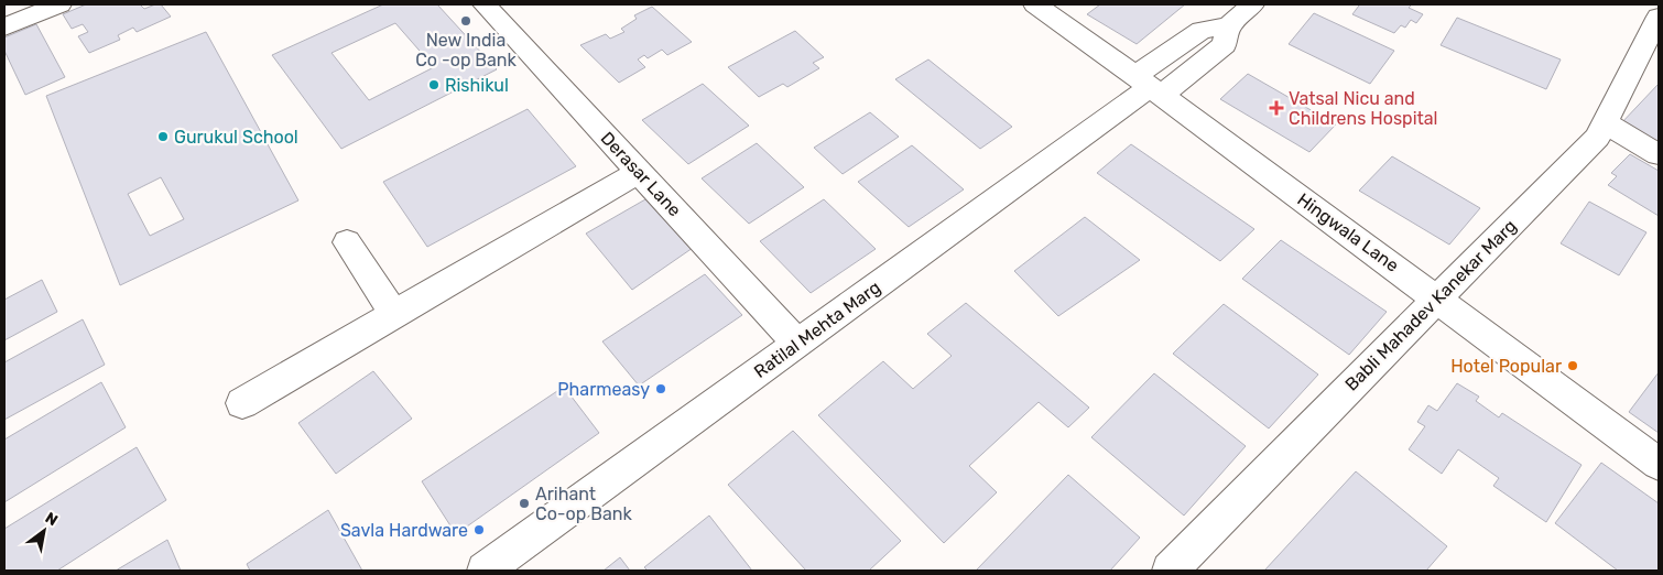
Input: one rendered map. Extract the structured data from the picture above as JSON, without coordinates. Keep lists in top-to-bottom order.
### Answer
{
  "streets": {
    "street": [
      "Derasar Lane",
      "Hingwala Lane",
      "Babli Mahadev Kanekar Marg",
      "Ratilal Mehta Marg"
    ]
  },
  "crossings": [
    ["Derasar Lane", "Ratilal Mehta Marg"],
    ["Hingwala Lane", "Babli Mahadev Kanekar Marg"],
    ["Hingwala Lane", "Ratilal Mehta Marg"]
  ],
  "places": {
    "other": [
      "New India Co -op Bank",
      "Rishikul",
      "Gurukul School",
      "Hotel Popular",
      "Pharmeasy",
      "Arihant Co-op Bank",
      "Savla Hardware"
    ],
    "health": ["Vatsal Nicu and Childrens Hospital"]
  },
  "north": "top right"
}
